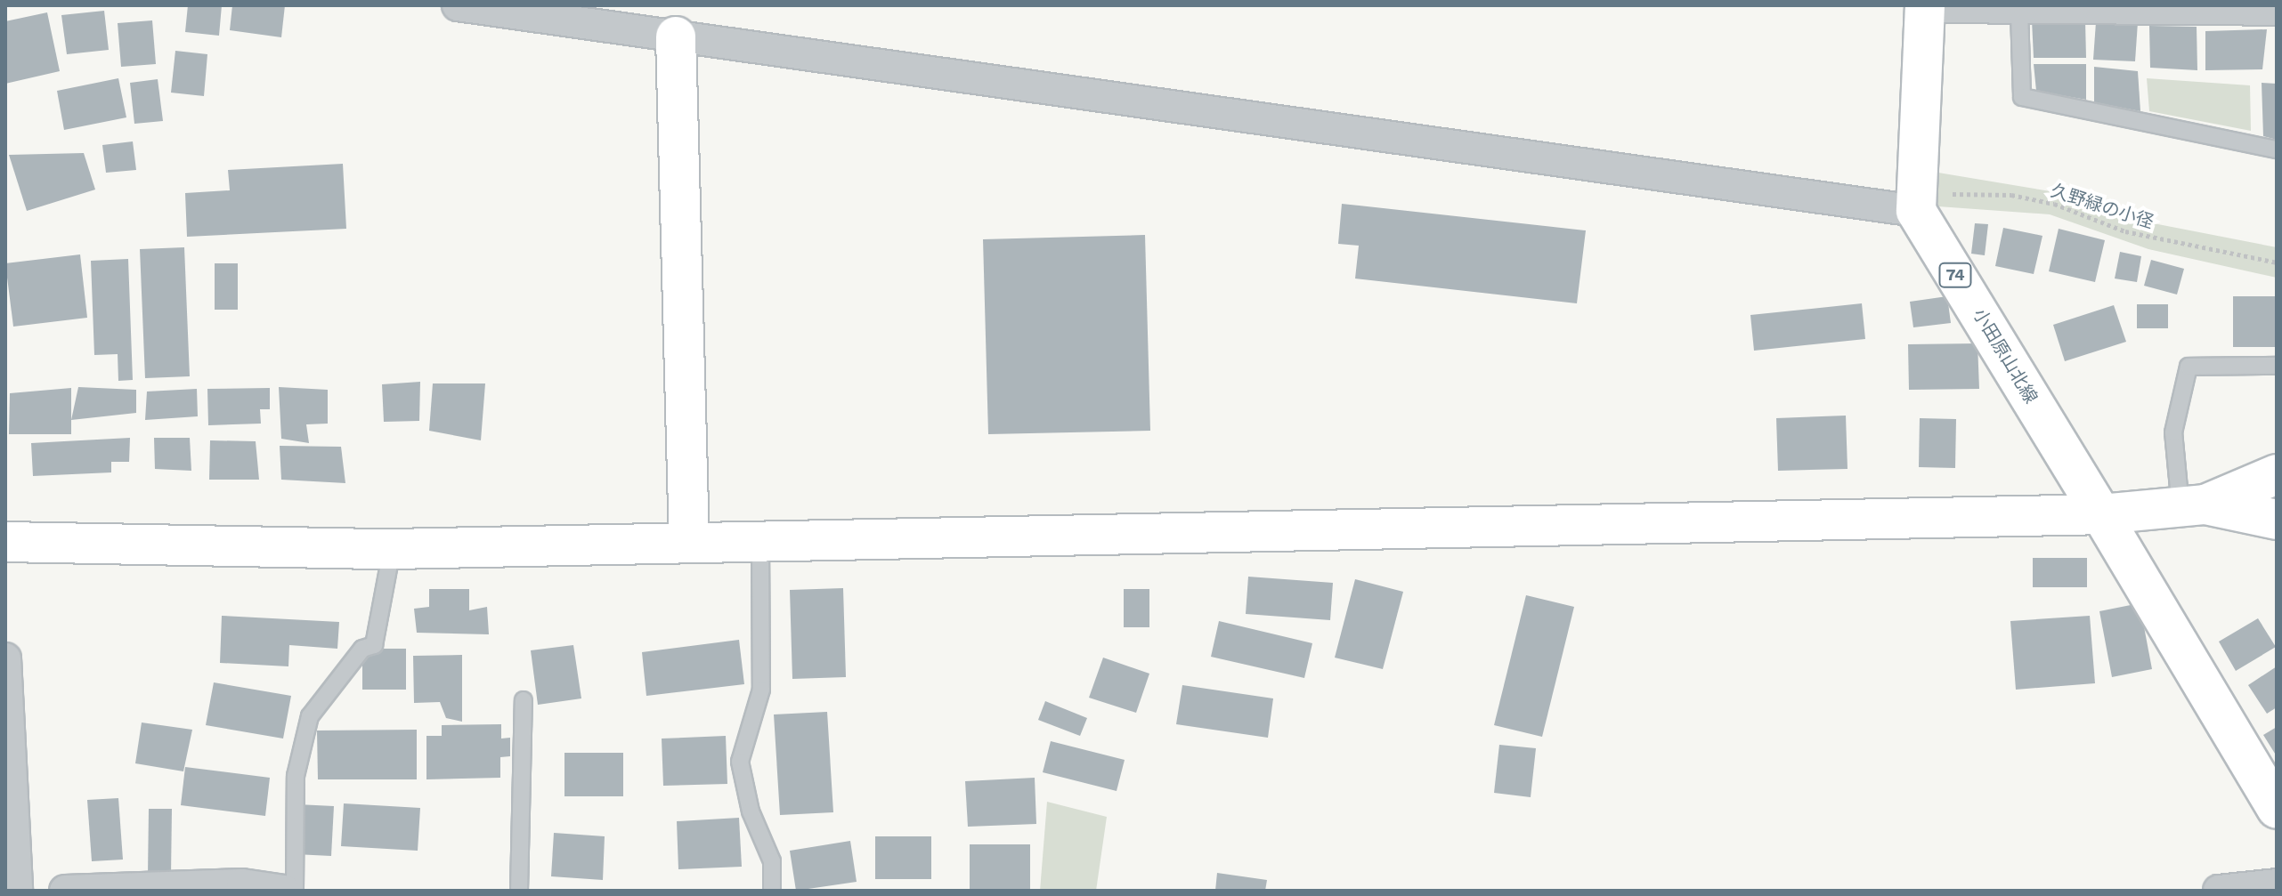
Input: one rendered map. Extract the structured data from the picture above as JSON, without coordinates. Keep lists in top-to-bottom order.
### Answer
{
  "streets": {
    "street": ["74", "小田原山北線"],
    "path": ["久野緑の小径"]
  },
  "crossings": [
    ["久野緑の小径", "小田原山北線"]
  ]
}
